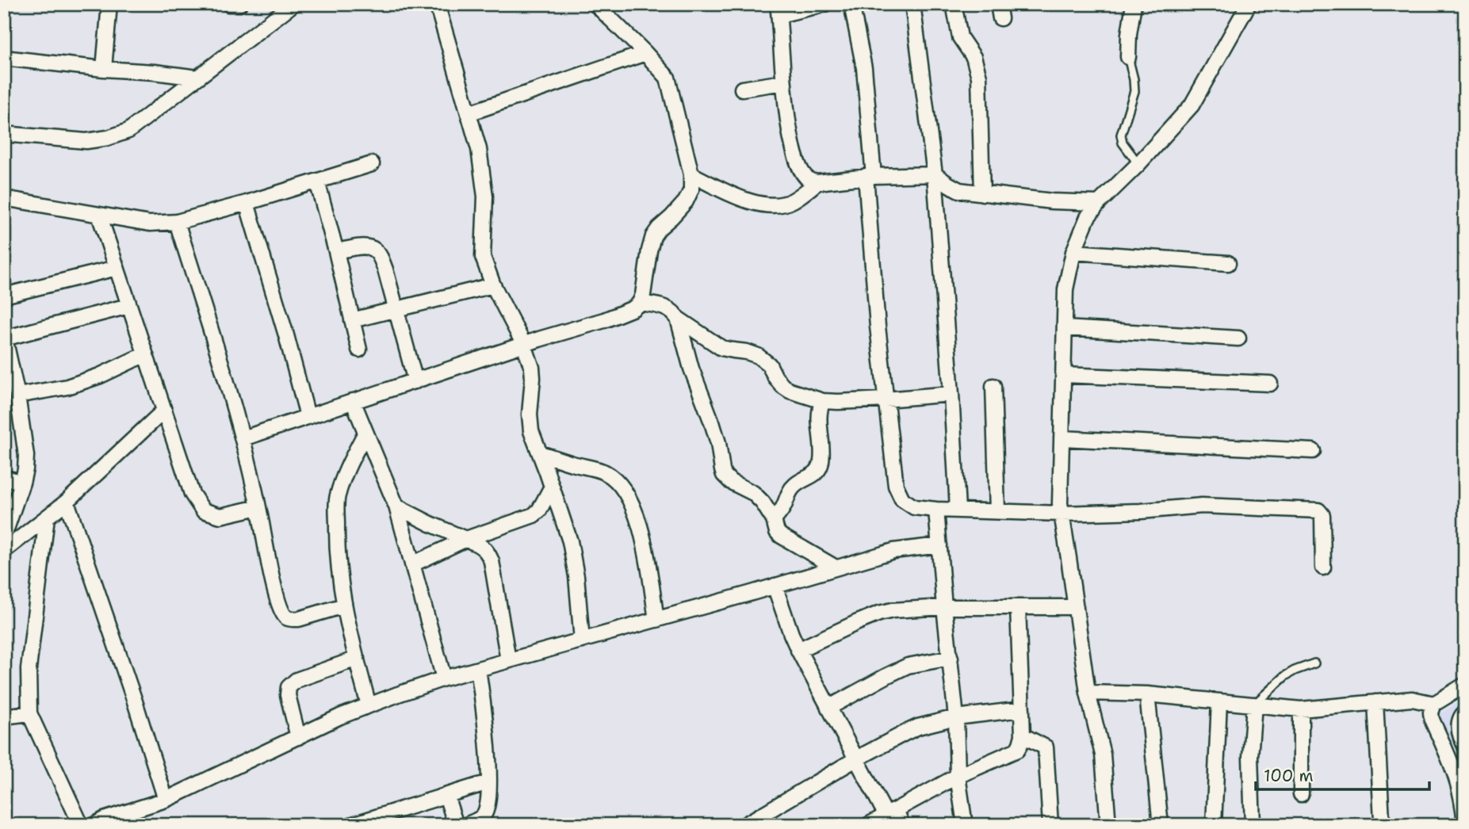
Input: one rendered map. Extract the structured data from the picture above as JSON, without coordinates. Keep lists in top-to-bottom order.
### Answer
{
  "scale_bar": "100 m"
}
